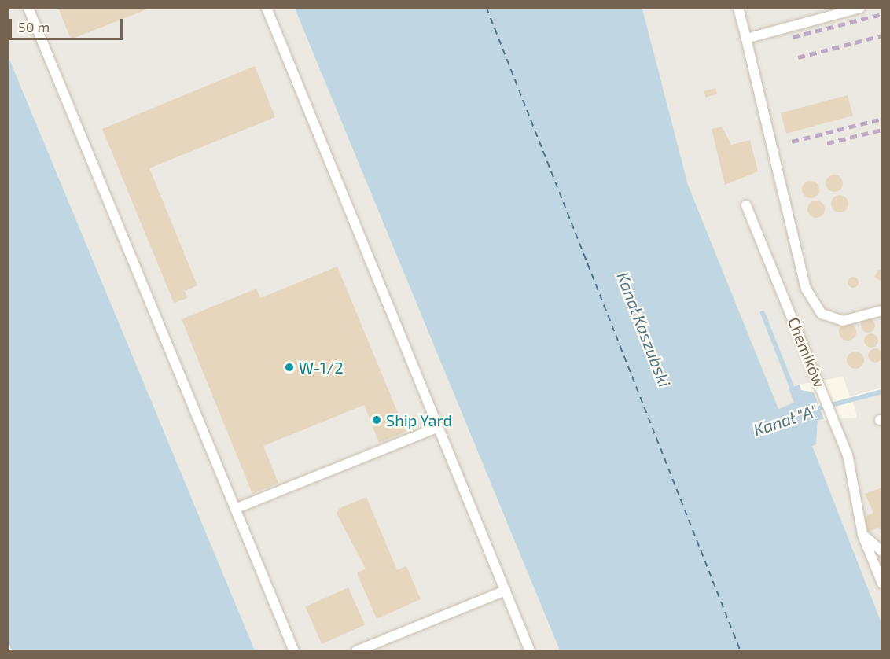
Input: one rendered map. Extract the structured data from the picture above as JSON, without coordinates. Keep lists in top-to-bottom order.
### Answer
{
  "streets": {
    "lane": ["Chemików"]
  },
  "water": ["Kanał Kaszubski", "Kanał \"A\""],
  "places": ["W-1/2", "Ship Yard"],
  "scale_bar": "50 m"
}
